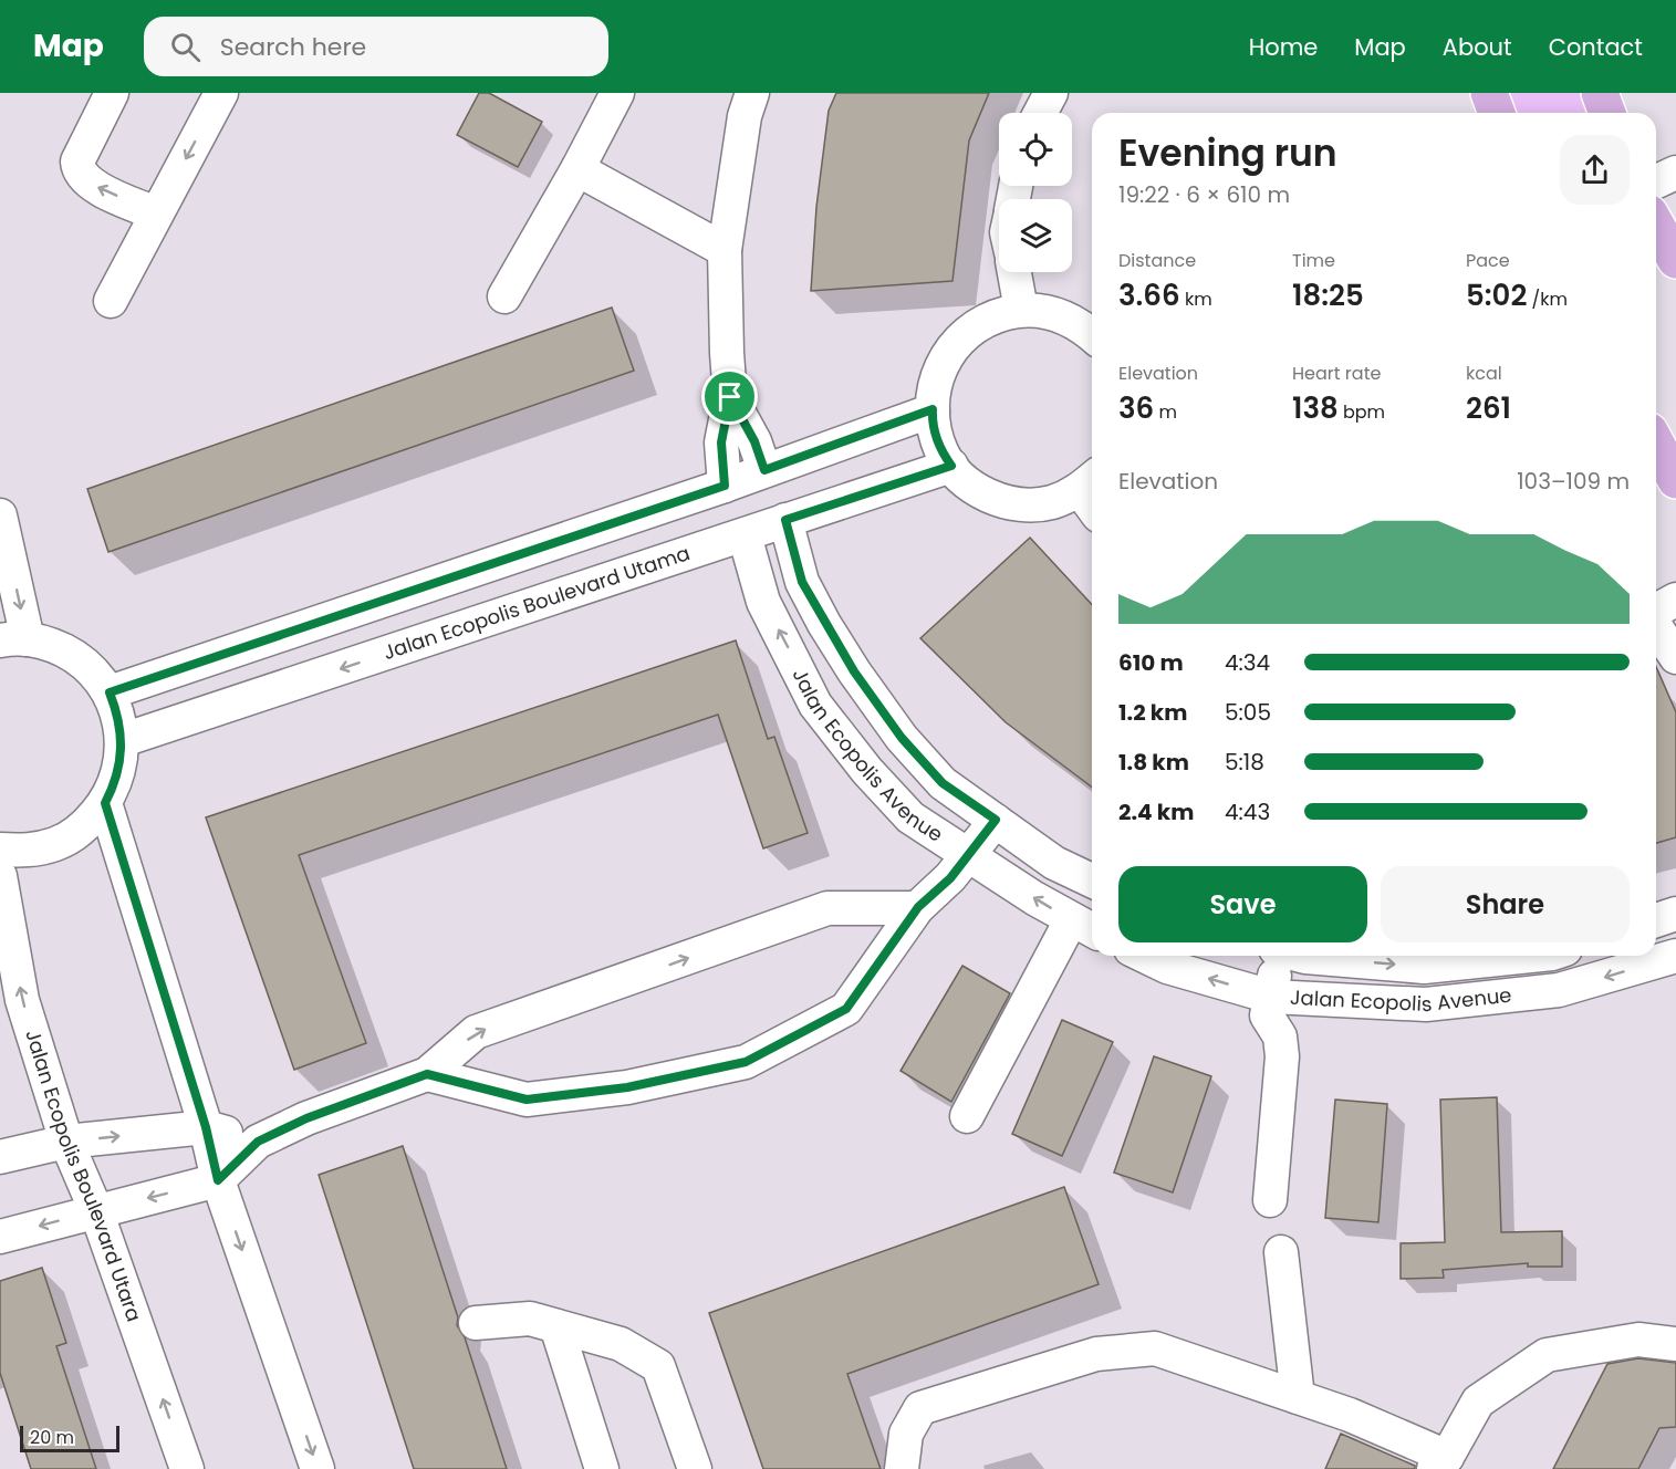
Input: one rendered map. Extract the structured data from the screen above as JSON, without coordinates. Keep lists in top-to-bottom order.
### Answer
{
  "streets": {
    "street": ["Jalan Ecopolis Boulevard Utama", "Jalan Ecopolis Avenue", "Jalan Ecopolis Boulevard Utara"]
  },
  "crossings": [
    ["Jalan Ecopolis Boulevard Utama", "Jalan Ecopolis Avenue"]
  ],
  "scale_bar": "20 m",
  "page": {
    "header": "Map",
    "search": "Search here",
    "nav": [
      "Home",
      "Map",
      "About",
      "Contact"
    ],
    "heading": ["Evening run", "19:22 · 6 × 610 m"],
    "stats": [
      ["Distance", "3.66 km"],
      ["Time", "18:25"],
      ["Pace", "5:02 /km"],
      ["Elevation", "36 m"],
      ["Heart rate", "138 bpm"],
      ["kcal", "261"]
    ],
    "chart": ["Elevation", "103–109 m"],
    "list": [
      {
        "name": "610 m",
        "note": "4:34"
      },
      {
        "name": "1.2 km",
        "note": "5:05"
      },
      {
        "name": "1.8 km",
        "note": "5:18"
      },
      {
        "name": "2.4 km",
        "note": "4:43"
      }
    ],
    "buttons": ["Save", "Share"],
    "scale": "20 m"
  }
}
